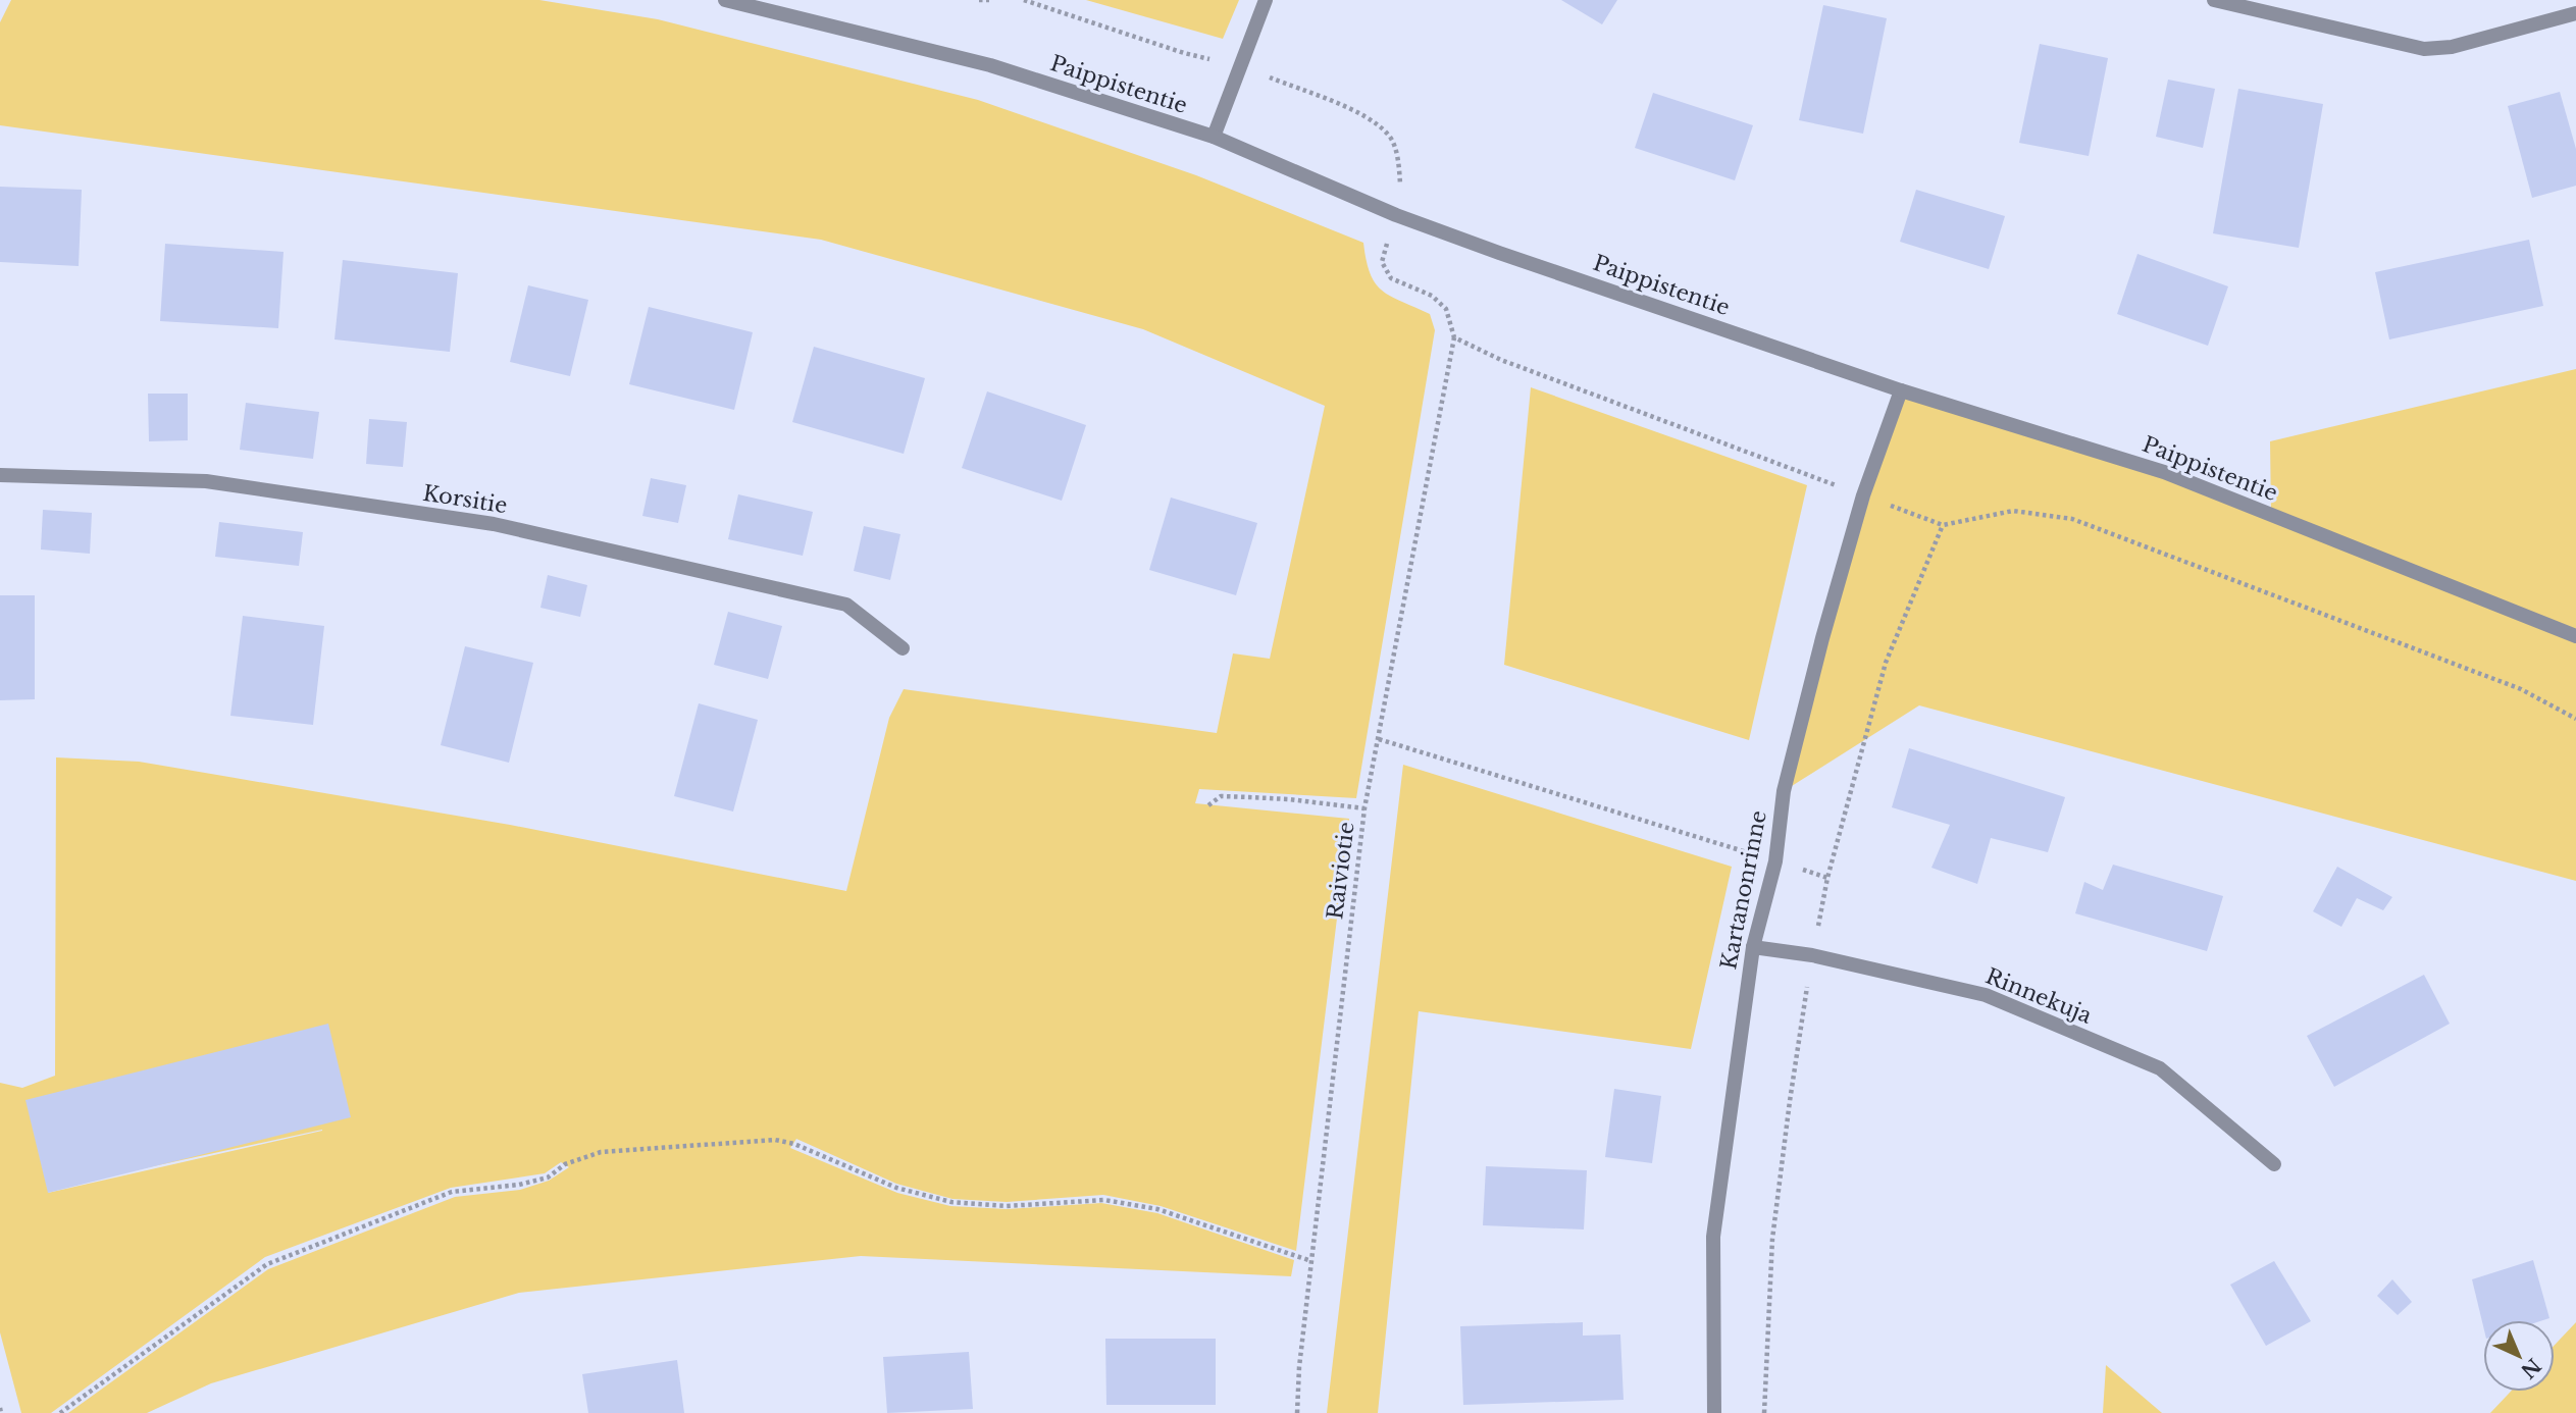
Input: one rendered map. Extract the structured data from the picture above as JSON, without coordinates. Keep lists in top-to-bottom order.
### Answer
{
  "streets": {
    "street": [
      "Paippistentie",
      "Korsitie",
      "Kartanonrinne",
      "Rinnekuja"
    ],
    "path": ["Raiviotie"]
  },
  "crossings": [
    ["Paippistentie", "Kartanonrinne"],
    ["Kartanonrinne", "Rinnekuja"]
  ],
  "north": "bottom right"
}
